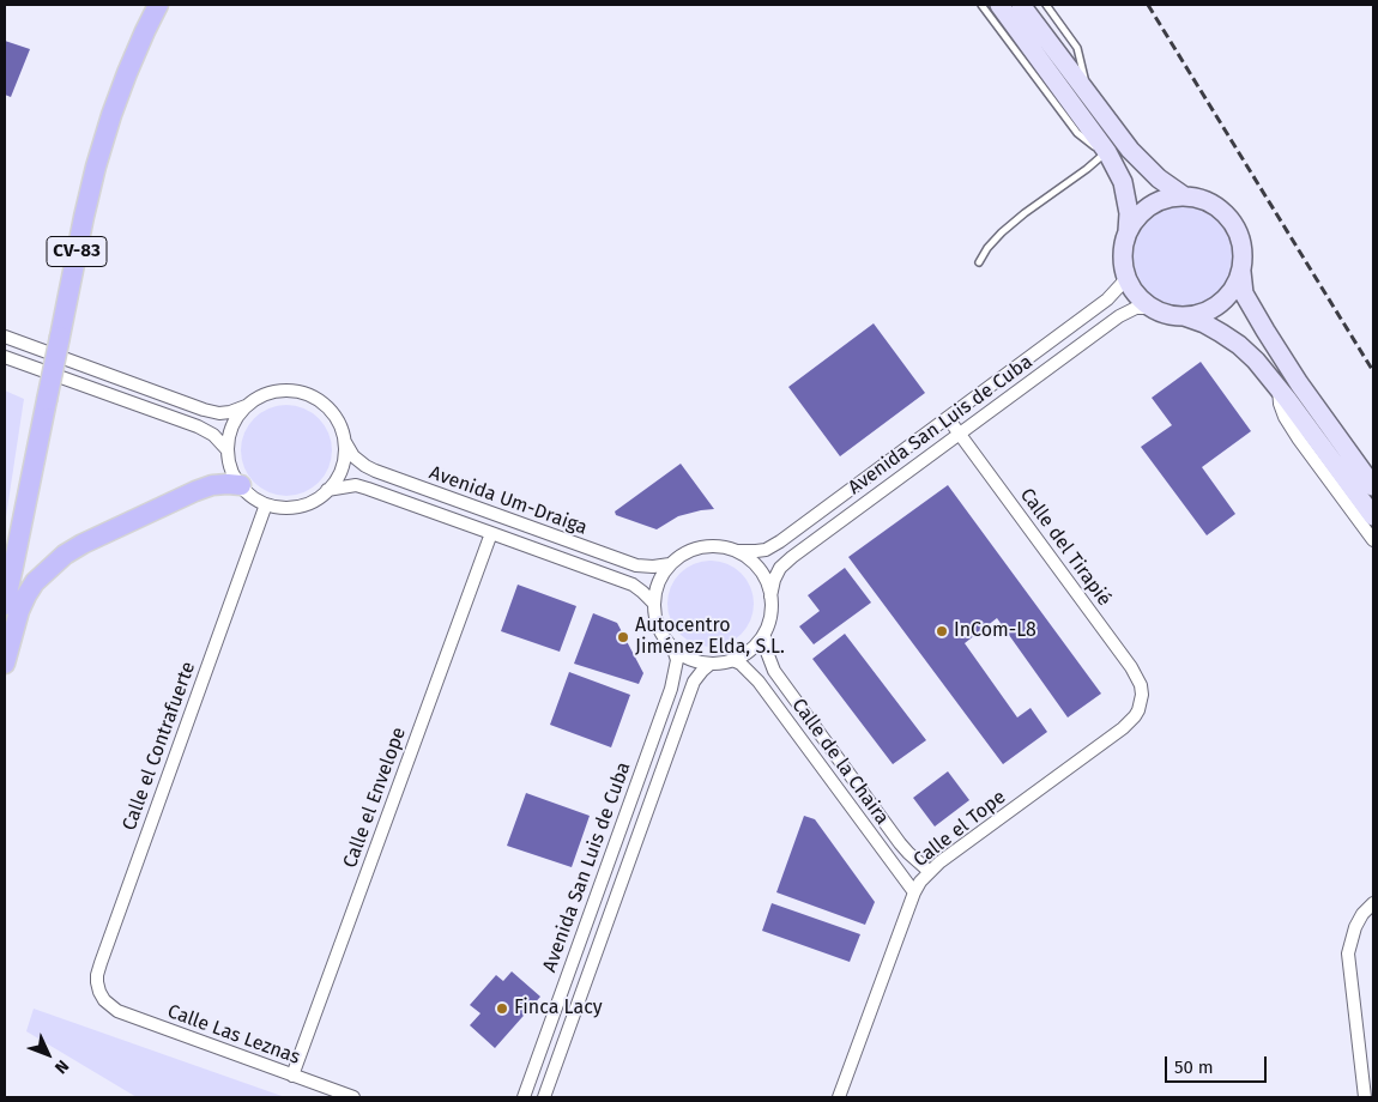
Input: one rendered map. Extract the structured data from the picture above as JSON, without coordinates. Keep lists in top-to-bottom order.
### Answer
{
  "streets": {
    "main road": ["CV-83"],
    "street": [
      "Avenida San Luis de Cuba",
      "Avenida Um-Draiga",
      "Calle del Tirapié",
      "Calle el Contrafuerte",
      "Calle de la Chaira",
      "Calle el Envelope",
      "Calle el Tope",
      "Calle Las Leznas"
    ]
  },
  "crossings": [
    ["Avenida San Luis de Cuba", "Avenida Um-Draiga"],
    ["Avenida San Luis de Cuba", "Calle del Tirapié"],
    ["Avenida San Luis de Cuba", "Calle de la Chaira"],
    ["Avenida Um-Draiga", "Calle el Contrafuerte"],
    ["Avenida Um-Draiga", "Calle de la Chaira"],
    ["Avenida Um-Draiga", "Calle el Envelope"],
    ["Calle del Tirapié", "Calle el Tope"],
    ["Calle el Contrafuerte", "Calle Las Leznas"],
    ["Calle de la Chaira", "Calle el Tope"],
    ["Calle el Envelope", "Calle Las Leznas"]
  ],
  "places": ["InCom-L8", "Autocentro Jiménez Elda, S.L.", "Finca Lacy"],
  "scale_bar": "50 m",
  "north": "bottom right"
}
